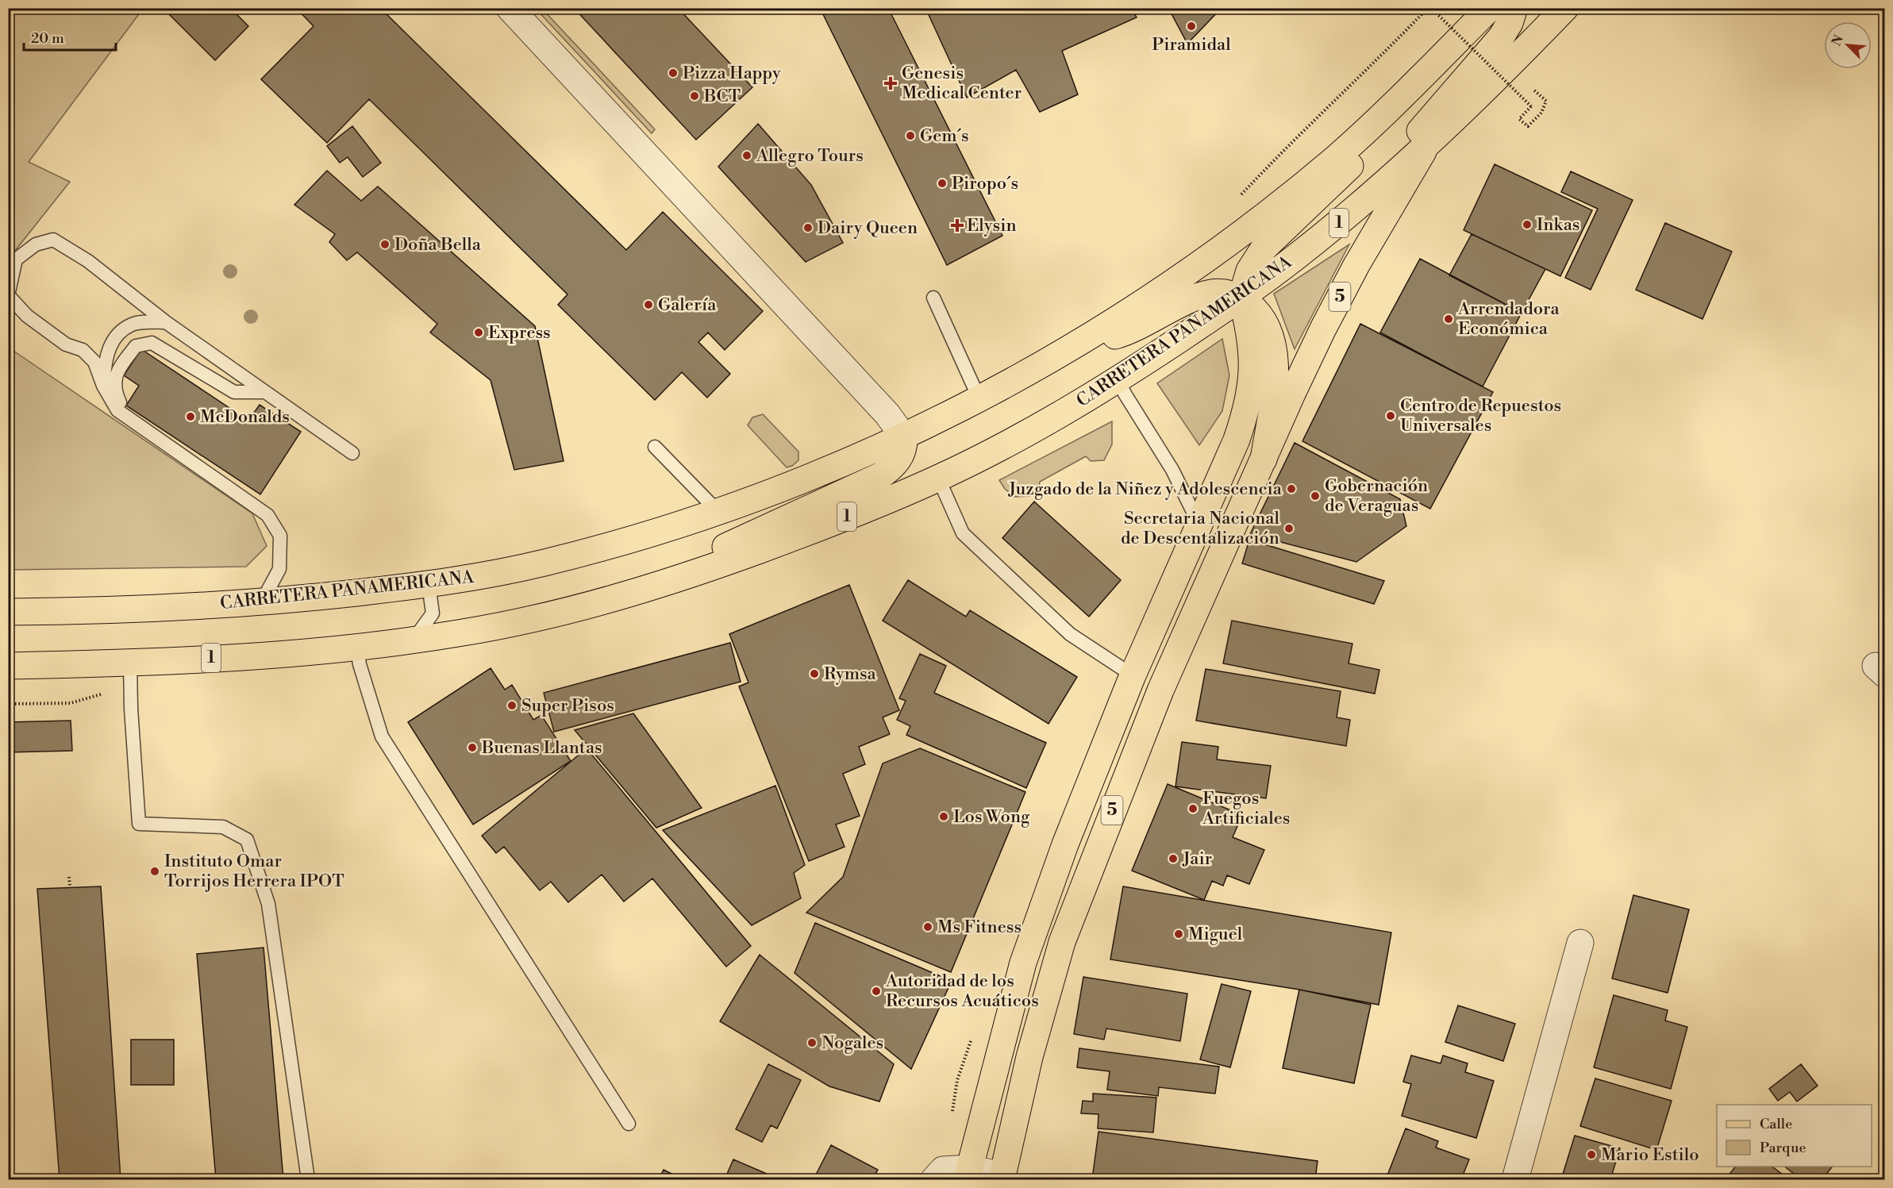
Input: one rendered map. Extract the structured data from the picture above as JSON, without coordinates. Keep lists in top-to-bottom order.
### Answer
{
  "streets": {
    "main road": ["1", "5", "CARRETERA PANAMERICANA"]
  },
  "crossings": [
    ["5", "CARRETERA PANAMERICANA"]
  ],
  "places": {
    "other": [
      "Piramidal",
      "Pizza Happy",
      "BCT",
      "Gem´s",
      "Allegro Tours",
      "Piropo´s",
      "Inkas",
      "Dairy Queen",
      "Doña Bella",
      "Galería",
      "Arrendadora Económica",
      "Express",
      "Centro de Repuestos Universales",
      "McDonalds",
      "Juzgado de la Niñez y Adolescencia",
      "Gobernación de Veraguas",
      "Secretaria Nacional de Descentalización",
      "Rymsa",
      "Super Pisos",
      "Buenas Llantas",
      "Fuegos Artificiales",
      "Los Wong",
      "Jair",
      "Instituto Omar Torrijos Herrera IPOT",
      "Ms Fitness",
      "Miguel",
      "Autoridad de los Recursos Acuáticos",
      "Nogales",
      "Mario Estilo"
    ],
    "health": ["Genesis Medical Center", "Elysin"]
  },
  "legend": ["Calle", "Parque"],
  "scale_bar": "20 m",
  "north": "top left"
}
